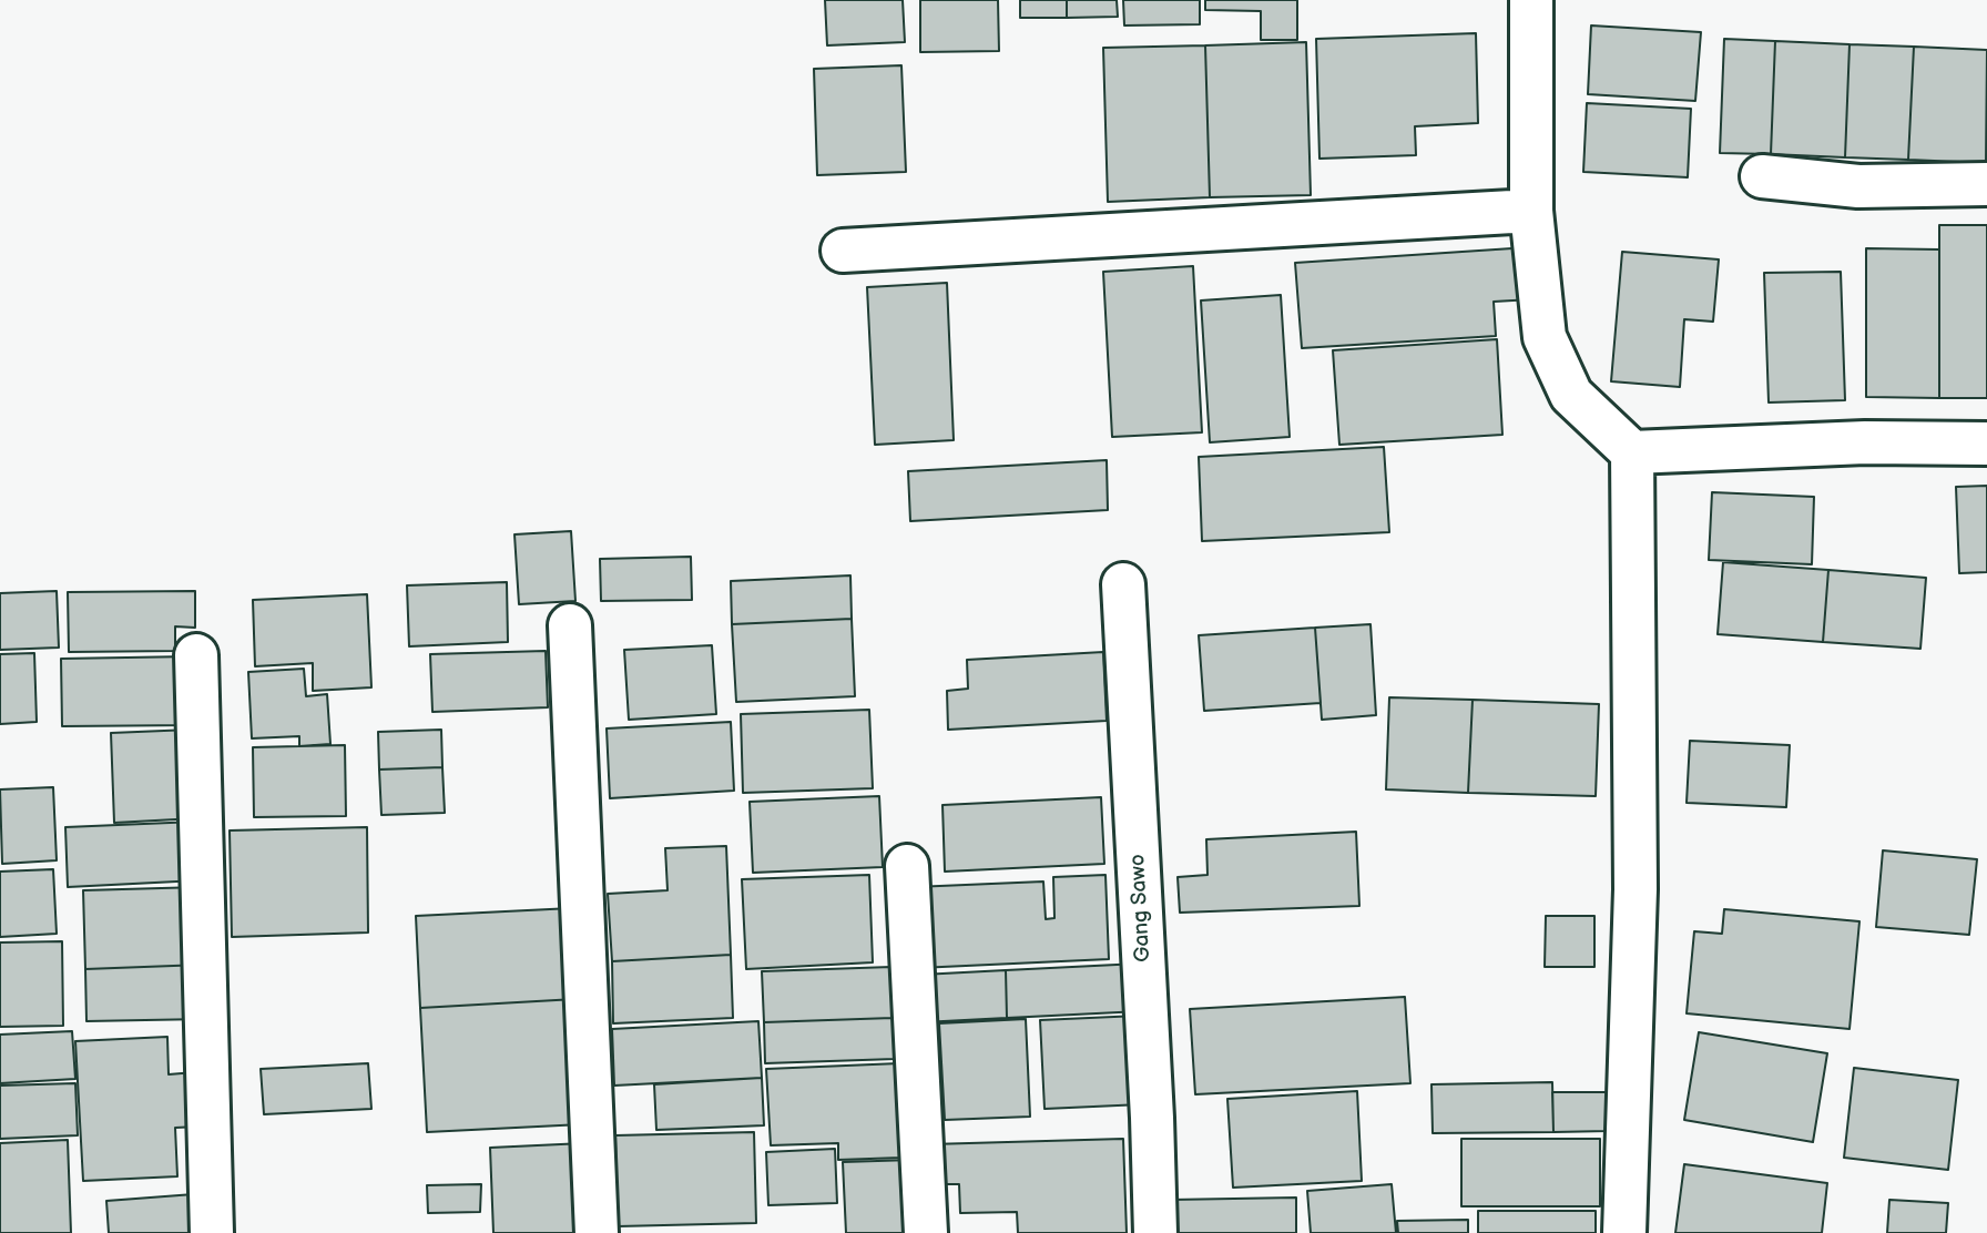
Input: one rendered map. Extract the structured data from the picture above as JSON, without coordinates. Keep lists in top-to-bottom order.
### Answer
{
  "streets": {
    "street": ["Gang Sawo"]
  }
}
